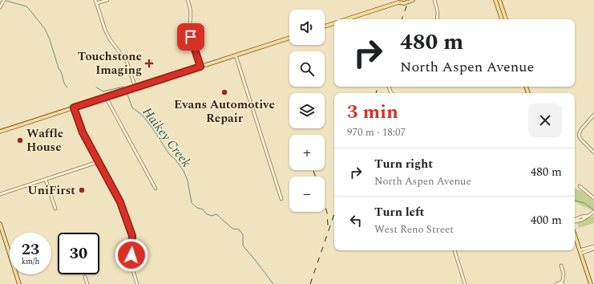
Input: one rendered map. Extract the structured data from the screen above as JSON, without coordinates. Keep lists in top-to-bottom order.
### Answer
{
  "water": ["Haikey Creek"],
  "places": {
    "health": ["Touchstone Imaging"],
    "other": ["Evans Automotive Repair", "Waffle House", "UniFirst"]
  },
  "page": {
    "map_buttons": ["+", "−"],
    "turn": ["480 m", "North Aspen Avenue"],
    "heading": ["3 min", "970 m · 18:07"],
    "list": [
      {
        "name": "Turn right",
        "note": "North Aspen Avenue",
        "value": "480 m"
      },
      {
        "name": "Turn left",
        "note": "West Reno Street",
        "value": "400 m"
      }
    ],
    "speed": "23 km/h",
    "limit": "30"
  }
}
